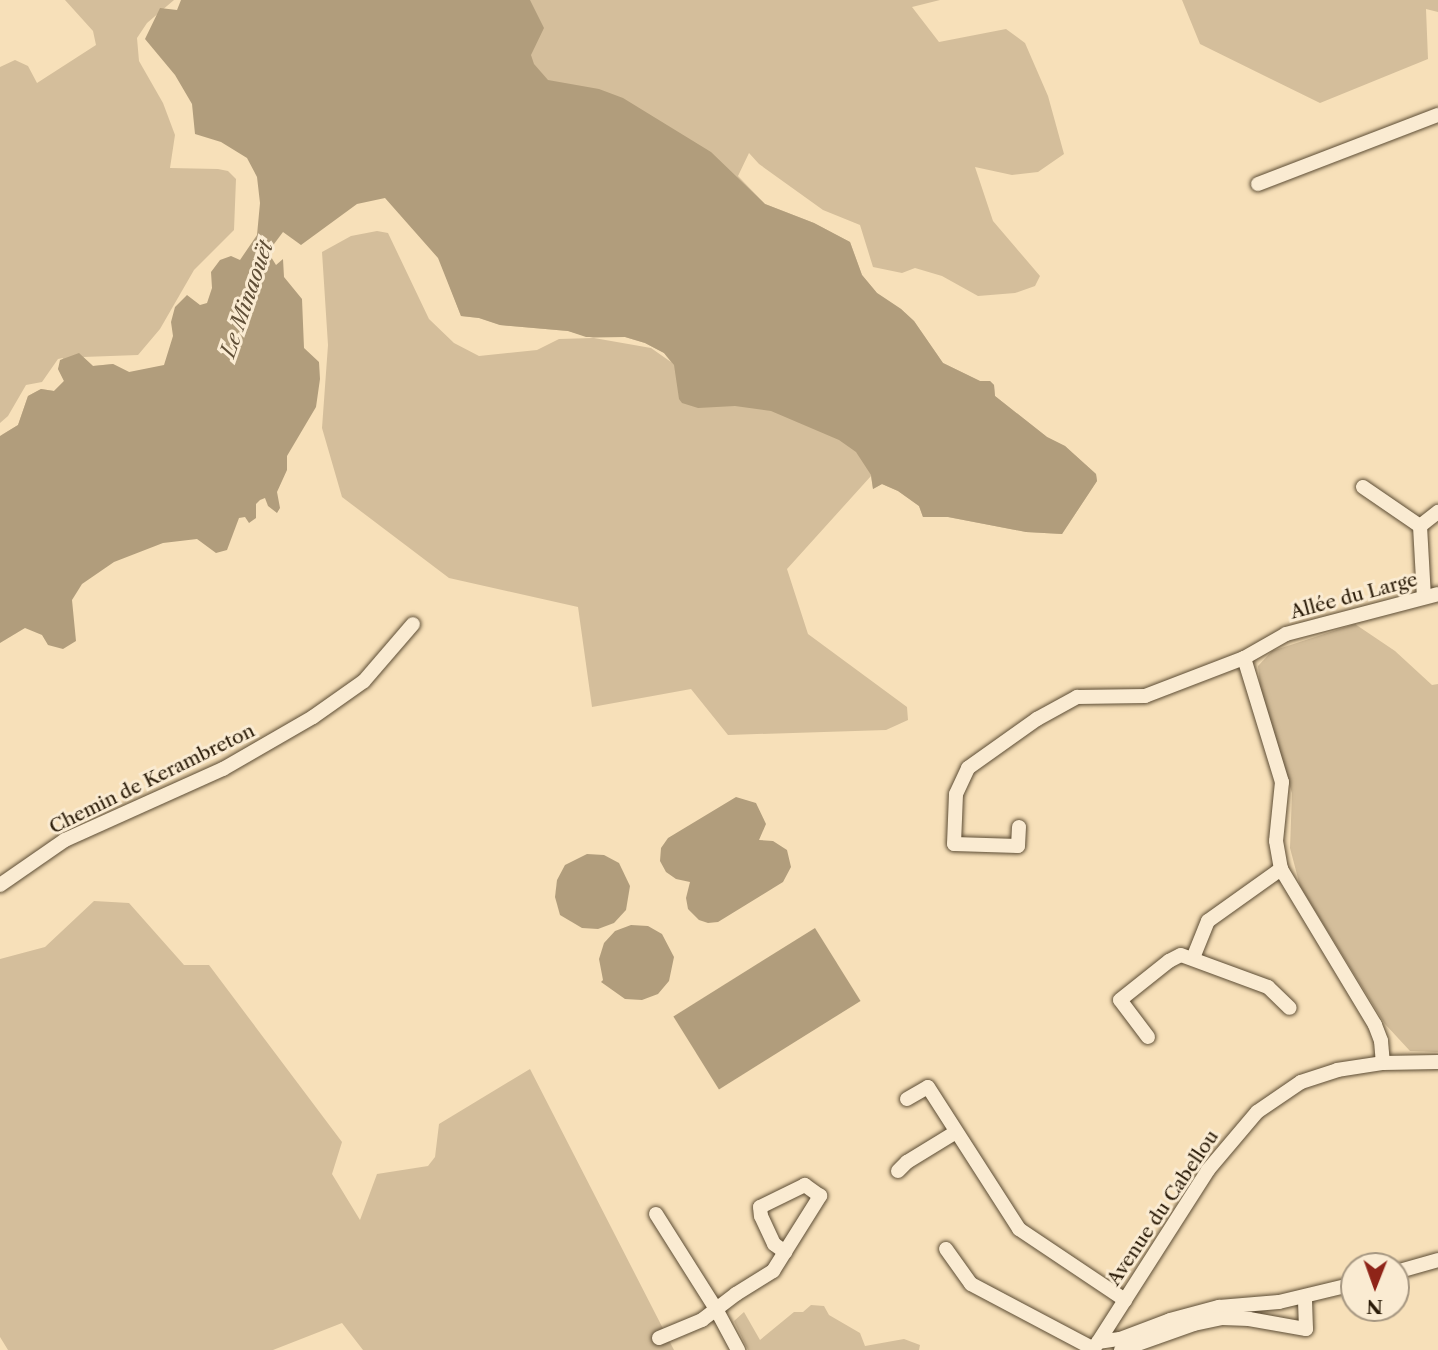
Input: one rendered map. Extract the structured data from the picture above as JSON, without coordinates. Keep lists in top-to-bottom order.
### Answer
{
  "streets": {
    "street": ["Allée du Large", "Chemin de Kerambreton", "Avenue du Cabellou"]
  },
  "water": ["Le Minaouët"],
  "north": "bottom"
}
